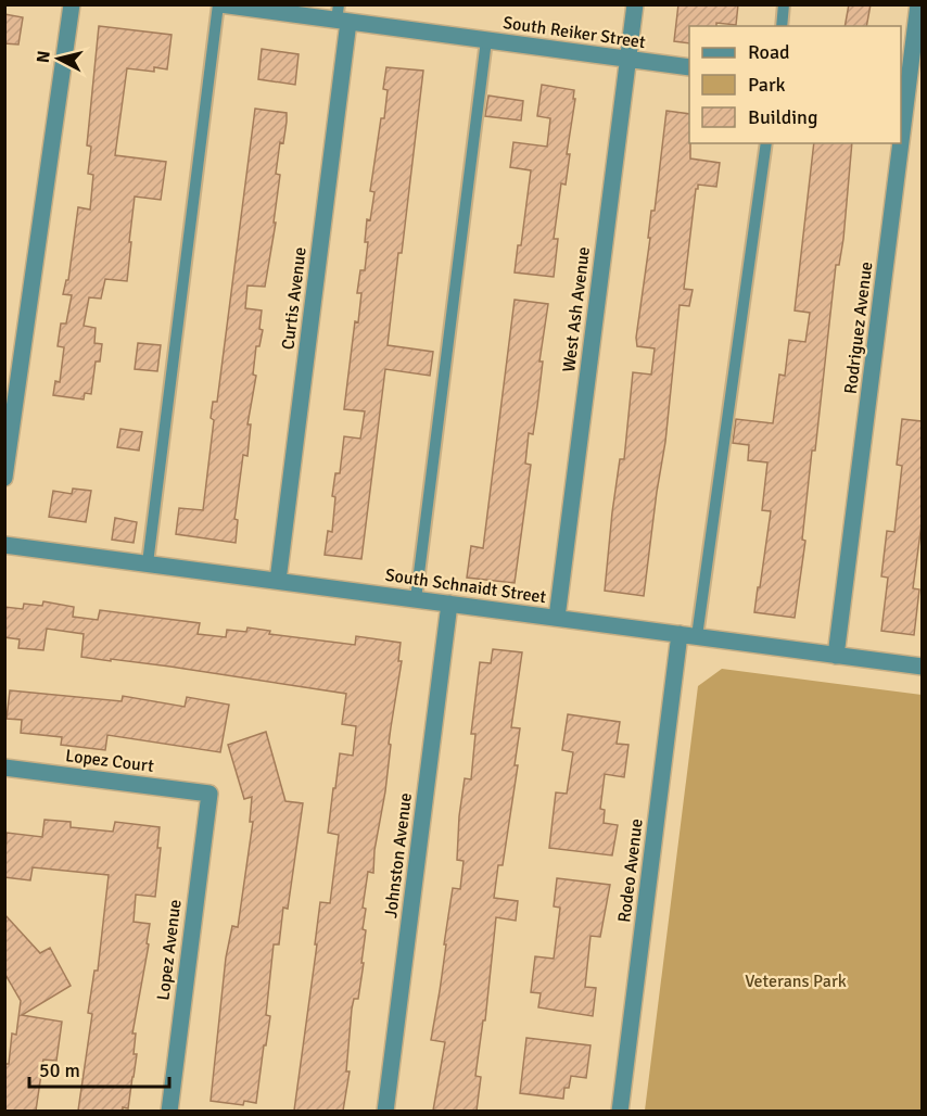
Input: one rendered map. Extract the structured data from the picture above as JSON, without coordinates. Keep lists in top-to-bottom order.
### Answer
{
  "streets": {
    "street": [
      "South Reiker Street",
      "Curtis Avenue",
      "West Ash Avenue",
      "Rodriguez Avenue",
      "South Schnaidt Street",
      "Lopez Court",
      "Johnston Avenue",
      "Rodeo Avenue",
      "Lopez Avenue"
    ]
  },
  "crossings": [
    ["South Reiker Street", "Curtis Avenue"],
    ["South Reiker Street", "West Ash Avenue"],
    ["Curtis Avenue", "South Schnaidt Street"],
    ["West Ash Avenue", "South Schnaidt Street"],
    ["Rodriguez Avenue", "South Schnaidt Street"],
    ["South Schnaidt Street", "Johnston Avenue"],
    ["South Schnaidt Street", "Rodeo Avenue"],
    ["Lopez Court", "Lopez Avenue"]
  ],
  "parks": ["Veterans Park"],
  "legend": ["Road", "Park", "Building"],
  "scale_bar": "50 m",
  "north": "left"
}
